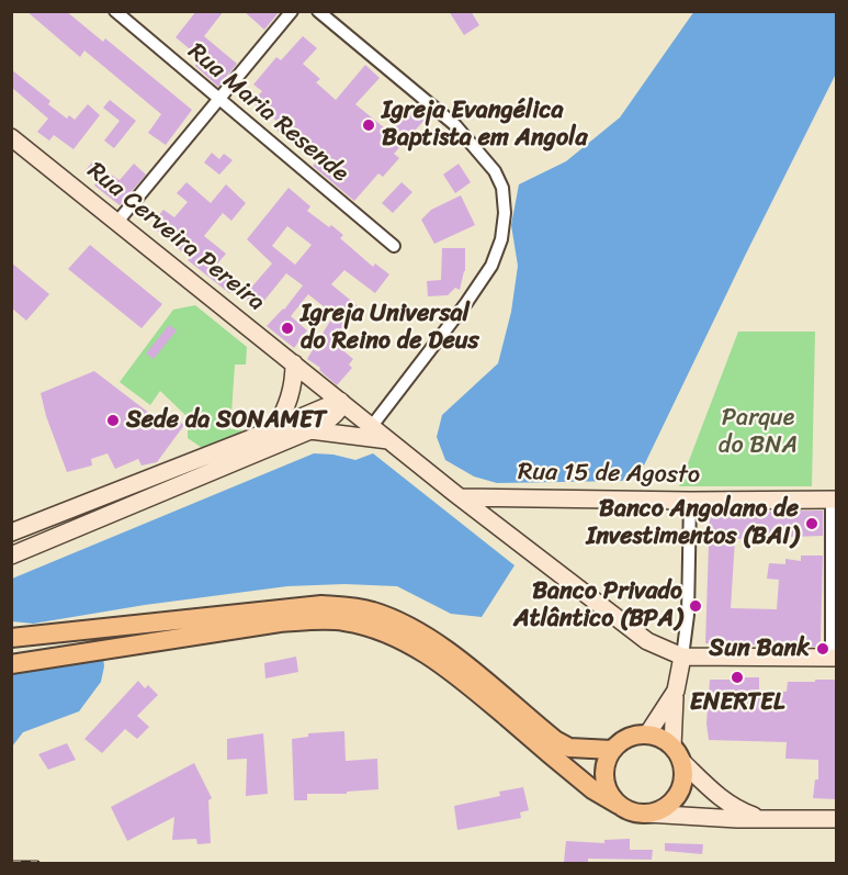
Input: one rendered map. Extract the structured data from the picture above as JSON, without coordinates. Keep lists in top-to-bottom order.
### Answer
{
  "streets": {
    "main road": ["Rua Cerveira Pereira", "Rua 15 de Agosto"],
    "street": ["Rua Maria Resende"]
  },
  "crossings": [
    ["Rua Cerveira Pereira", "Rua 15 de Agosto"]
  ],
  "parks": ["Parque do BNA"],
  "places": [
    "Igreja Evangélica Baptista em Angola",
    "Igreja Universal do Reino de Deus",
    "Sede da SONAMET",
    "Banco Angolano de Investimentos (BAI)",
    "Banco Privado Atlântico (BPA)",
    "Sun Bank",
    "ENERTEL"
  ]
}
